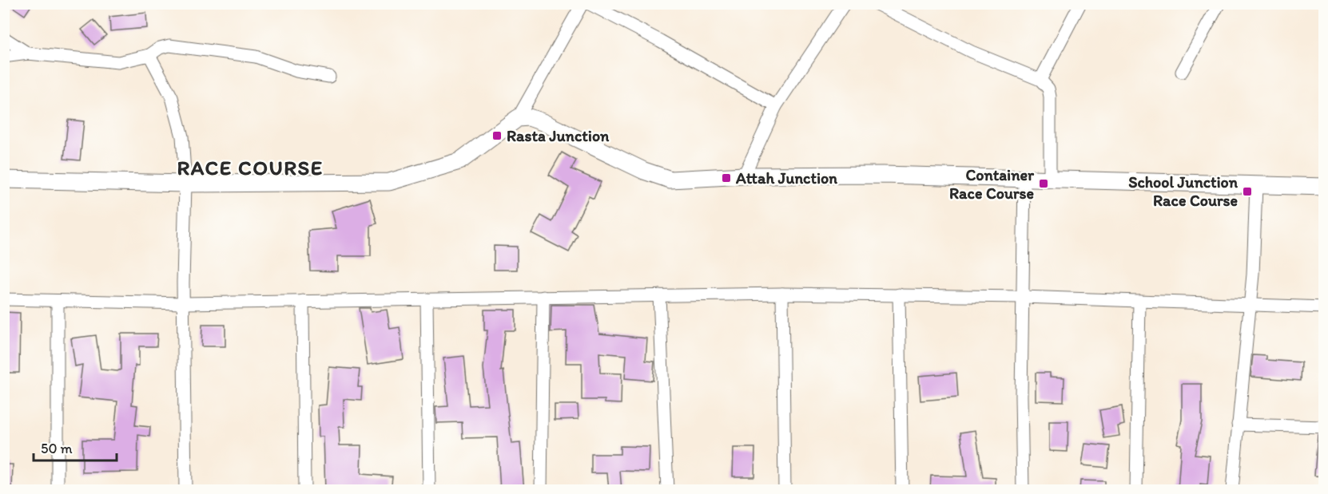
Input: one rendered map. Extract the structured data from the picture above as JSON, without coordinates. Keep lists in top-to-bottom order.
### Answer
{
  "districts": ["RACE COURSE"],
  "places": {
    "transit": [
      "Rasta Junction",
      "Attah Junction",
      "Container Race Course",
      "School Junction Race Course"
    ]
  },
  "scale_bar": "50 m"
}
